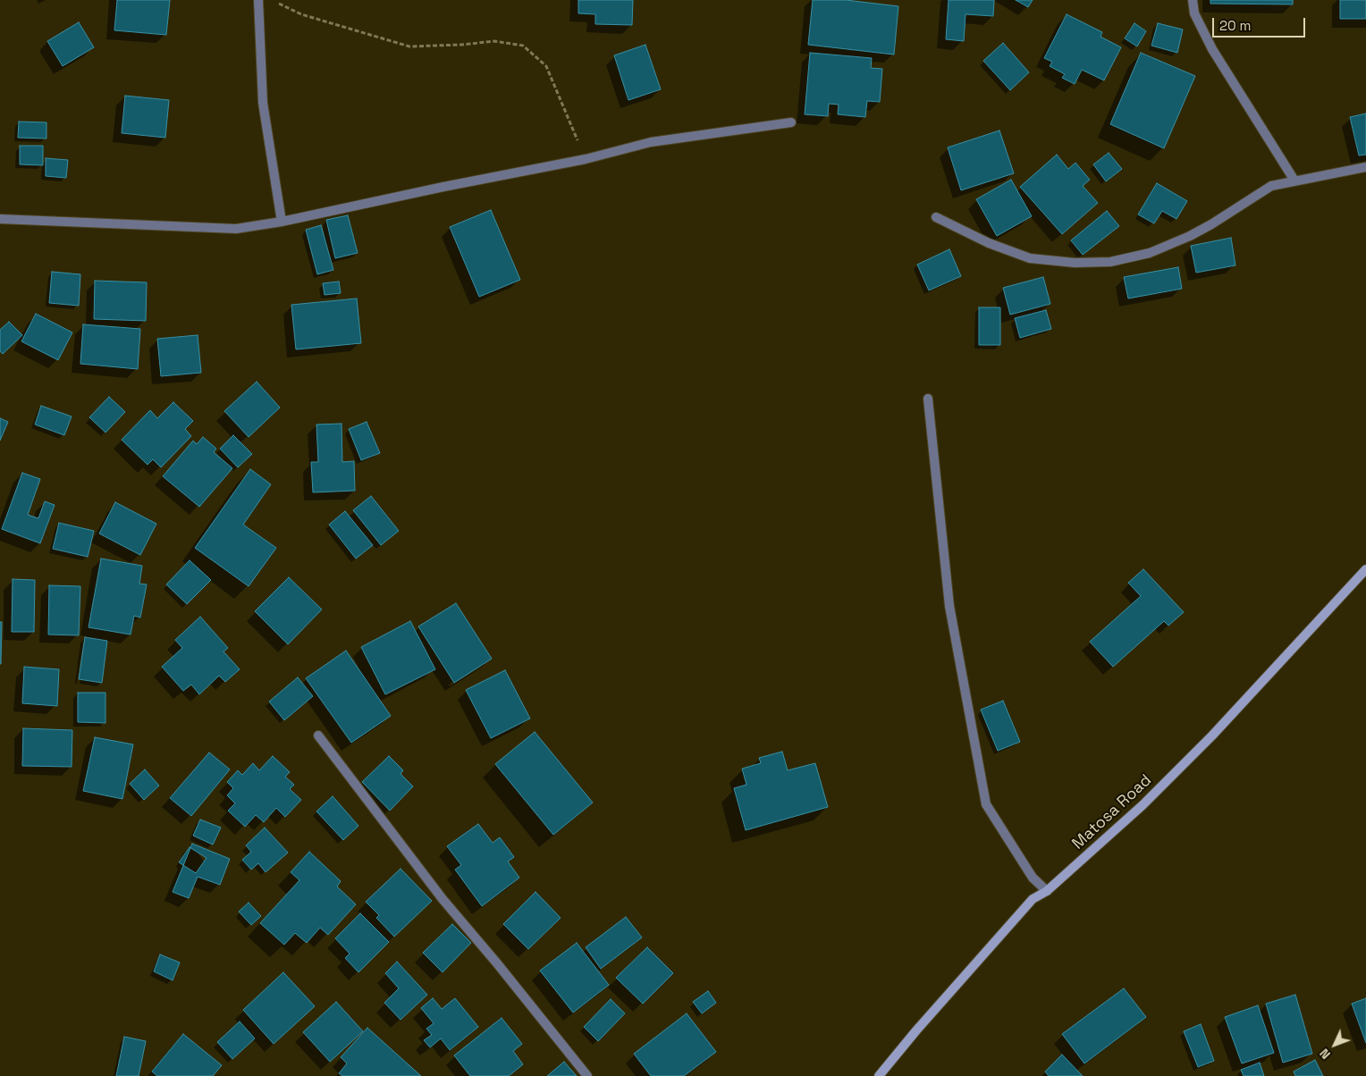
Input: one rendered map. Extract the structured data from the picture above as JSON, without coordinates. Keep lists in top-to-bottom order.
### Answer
{
  "streets": {
    "street": ["Matosa Road"]
  },
  "scale_bar": "20 m",
  "north": "bottom left"
}
